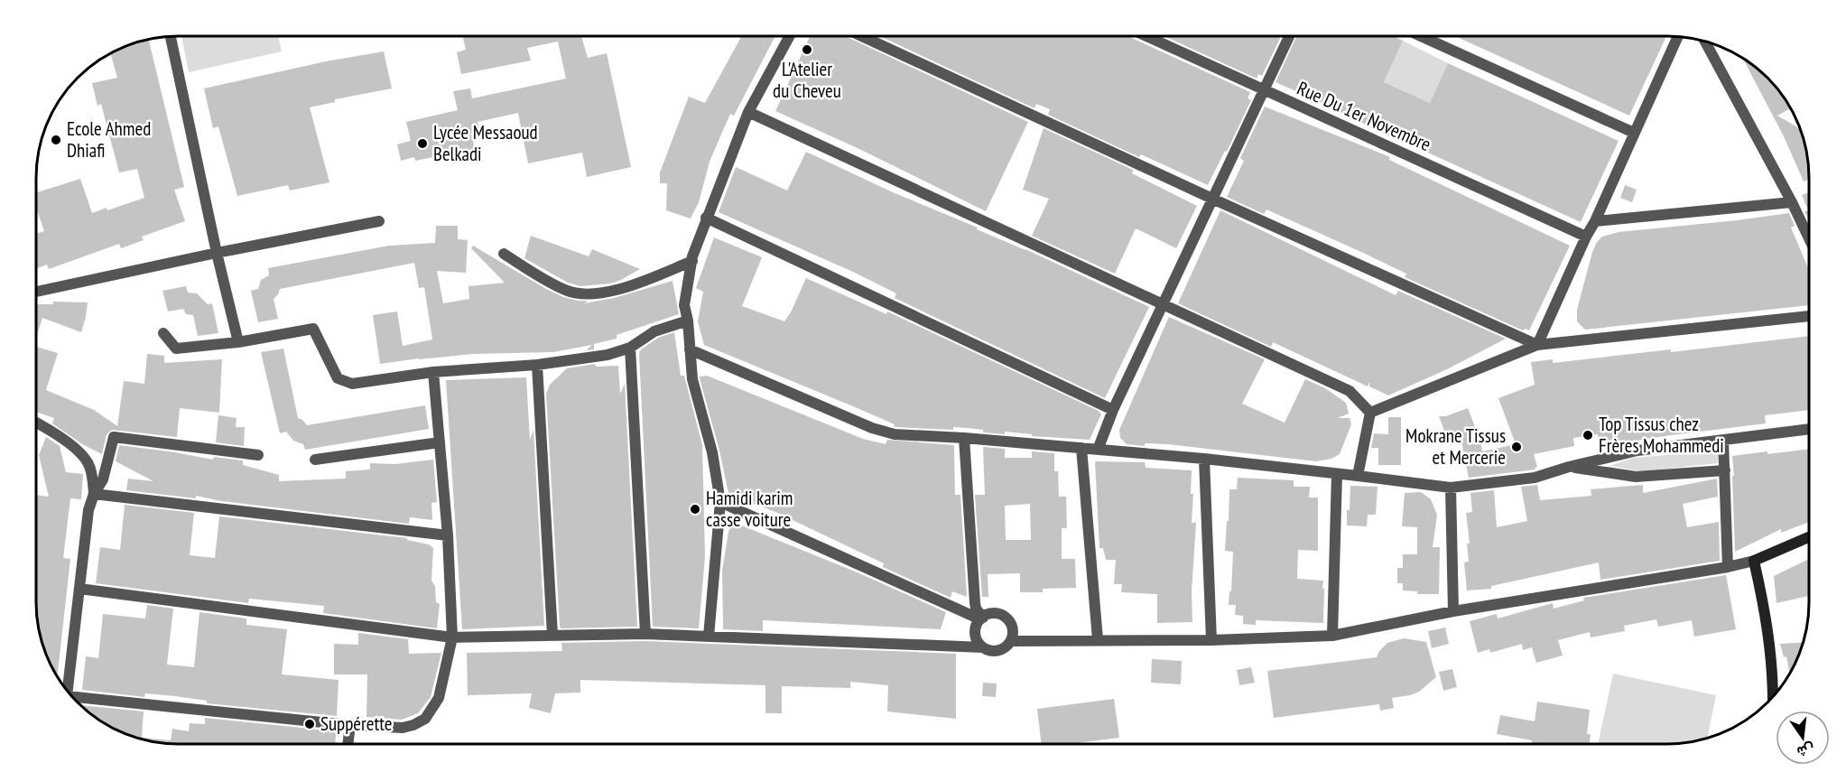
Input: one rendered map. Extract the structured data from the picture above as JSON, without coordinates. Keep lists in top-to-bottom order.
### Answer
{
  "streets": {
    "street": ["Rue Du 1er Novembre"]
  },
  "places": [
    "L'Atelier du Cheveu",
    "Ecole Ahmed Dhiafi",
    "Lycée Messaoud Belkadi",
    "Top Tissus chez Frères Mohammedi",
    "Mokrane Tissus et Mercerie",
    "Hamidi karim casse voiture",
    "Suppérette"
  ],
  "north": "bottom"
}
